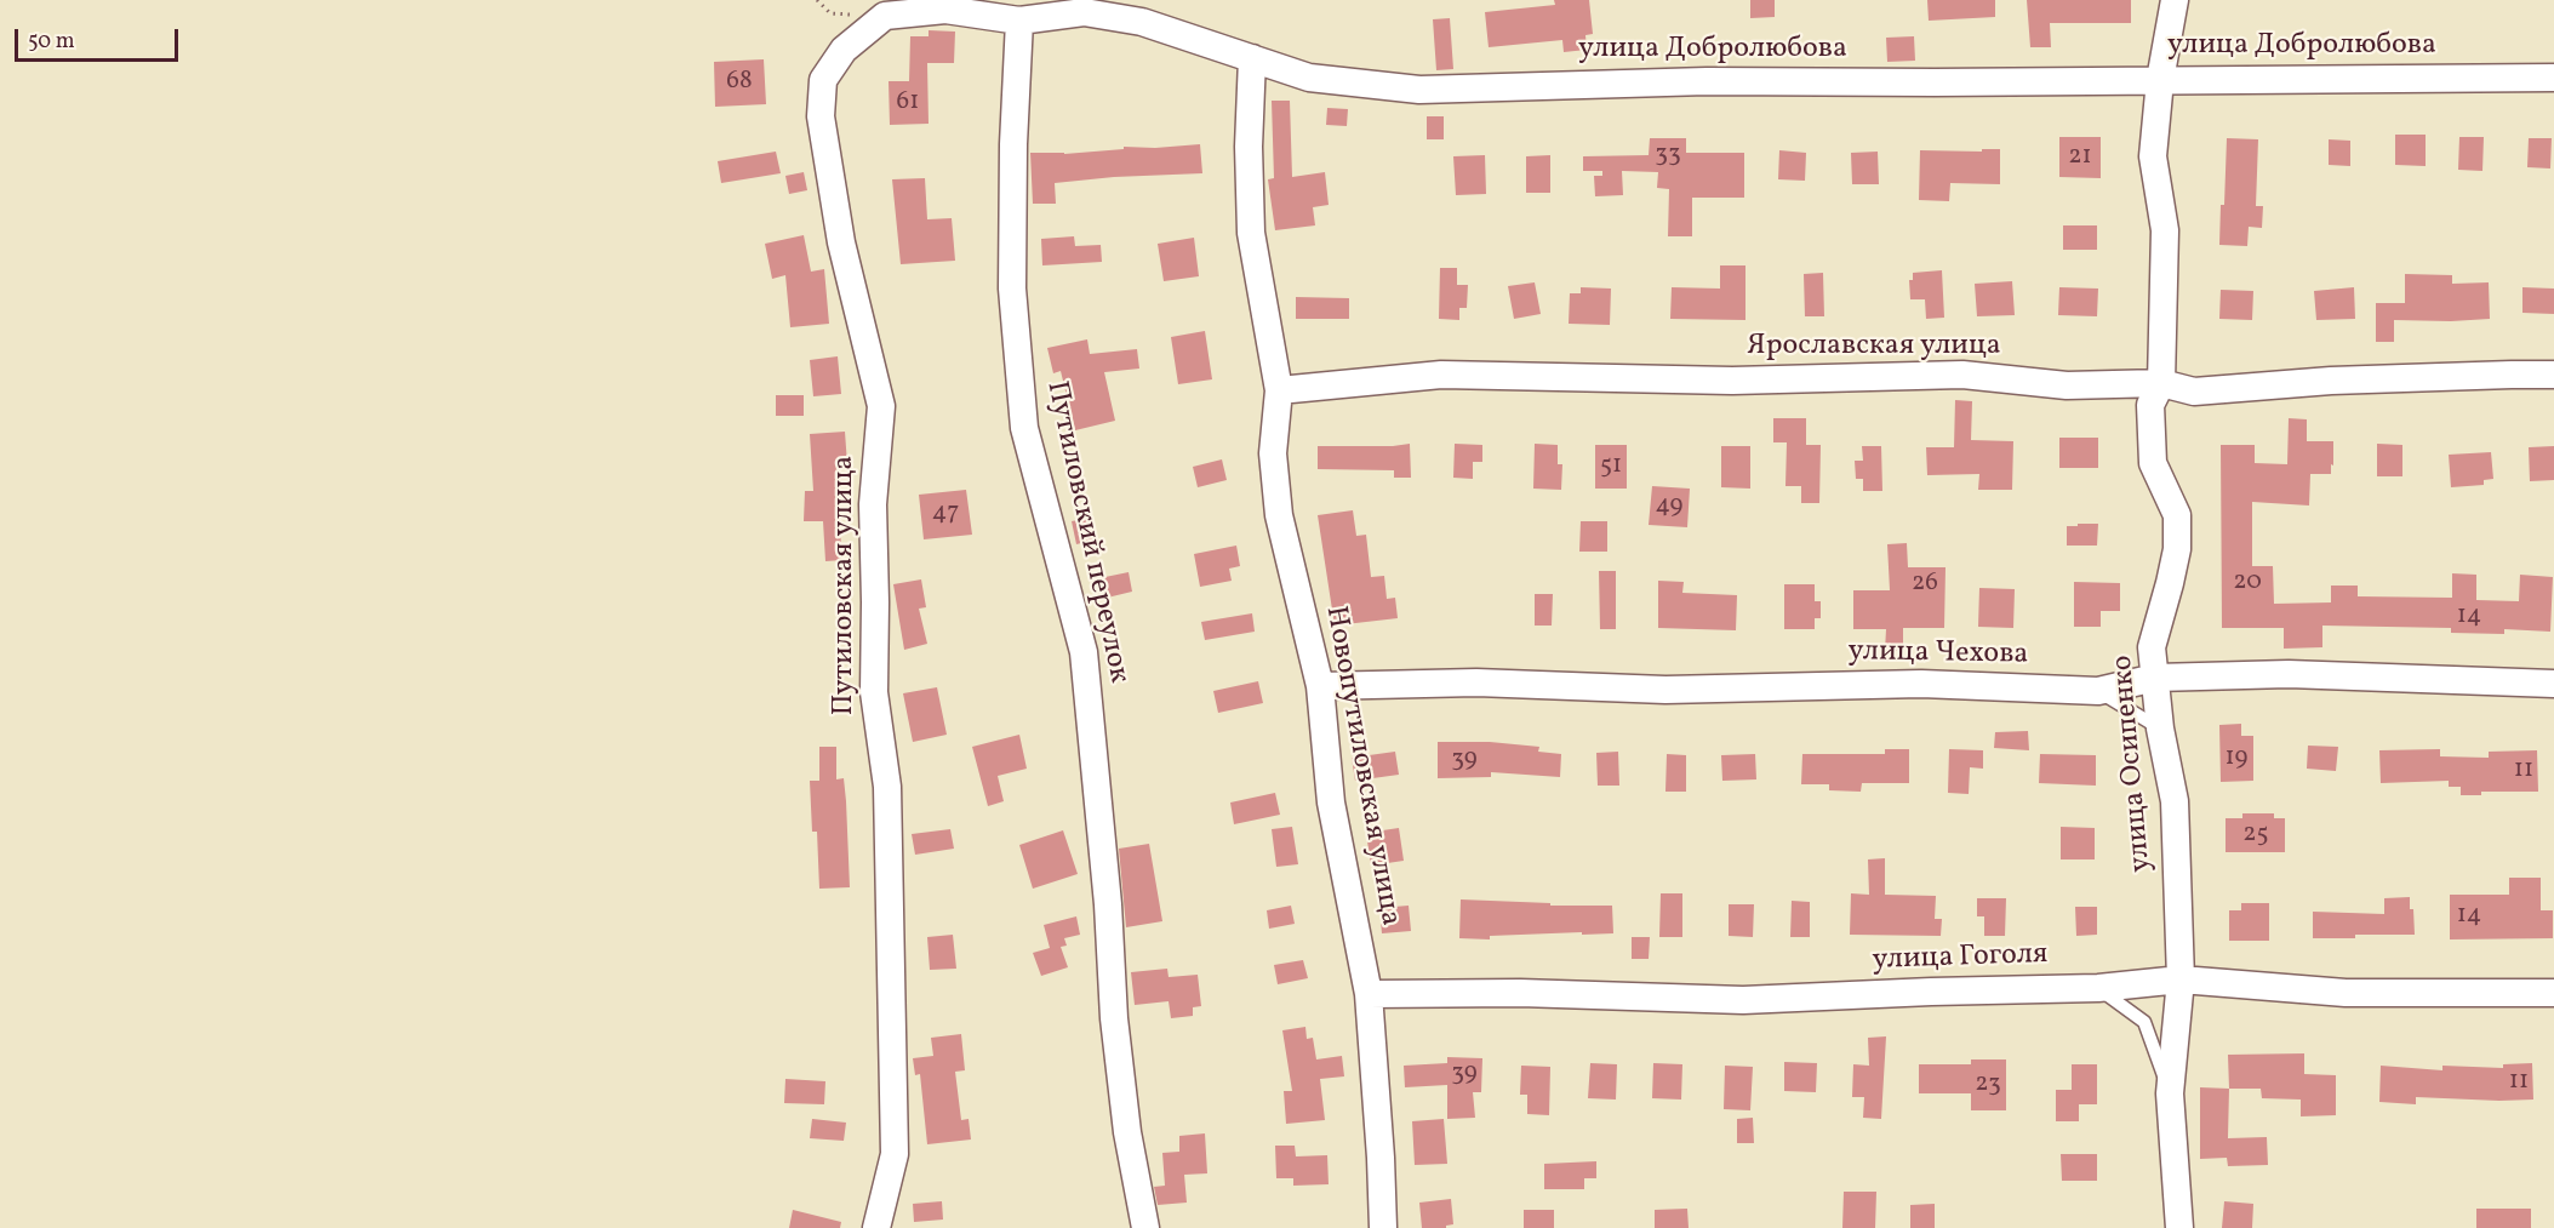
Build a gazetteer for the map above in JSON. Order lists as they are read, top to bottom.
{
  "streets": {
    "street": [
      "улица Добролюбова",
      "Ярославская улица",
      "Путиловский переулок",
      "Путиловская улица",
      "улица Чехова",
      "улица Осипенко",
      "Новопутиловская улица",
      "улица Гоголя"
    ]
  },
  "crossings": [
    ["улица Добролюбова", "Путиловский переулок"],
    ["улица Добролюбова", "Путиловская улица"],
    ["улица Добролюбова", "улица Осипенко"],
    ["улица Добролюбова", "Новопутиловская улица"],
    ["Ярославская улица", "улица Осипенко"],
    ["Ярославская улица", "Новопутиловская улица"],
    ["улица Чехова", "улица Осипенко"],
    ["улица Чехова", "Новопутиловская улица"],
    ["улица Осипенко", "улица Гоголя"],
    ["Новопутиловская улица", "улица Гоголя"]
  ],
  "house_numbers": [
    "68",
    "61",
    "33",
    "21",
    "51",
    "49",
    "47",
    "20",
    "26",
    "14",
    "19",
    "39",
    "11",
    "25",
    "14",
    "39",
    "11",
    "23"
  ],
  "scale_bar": "50 m"
}
